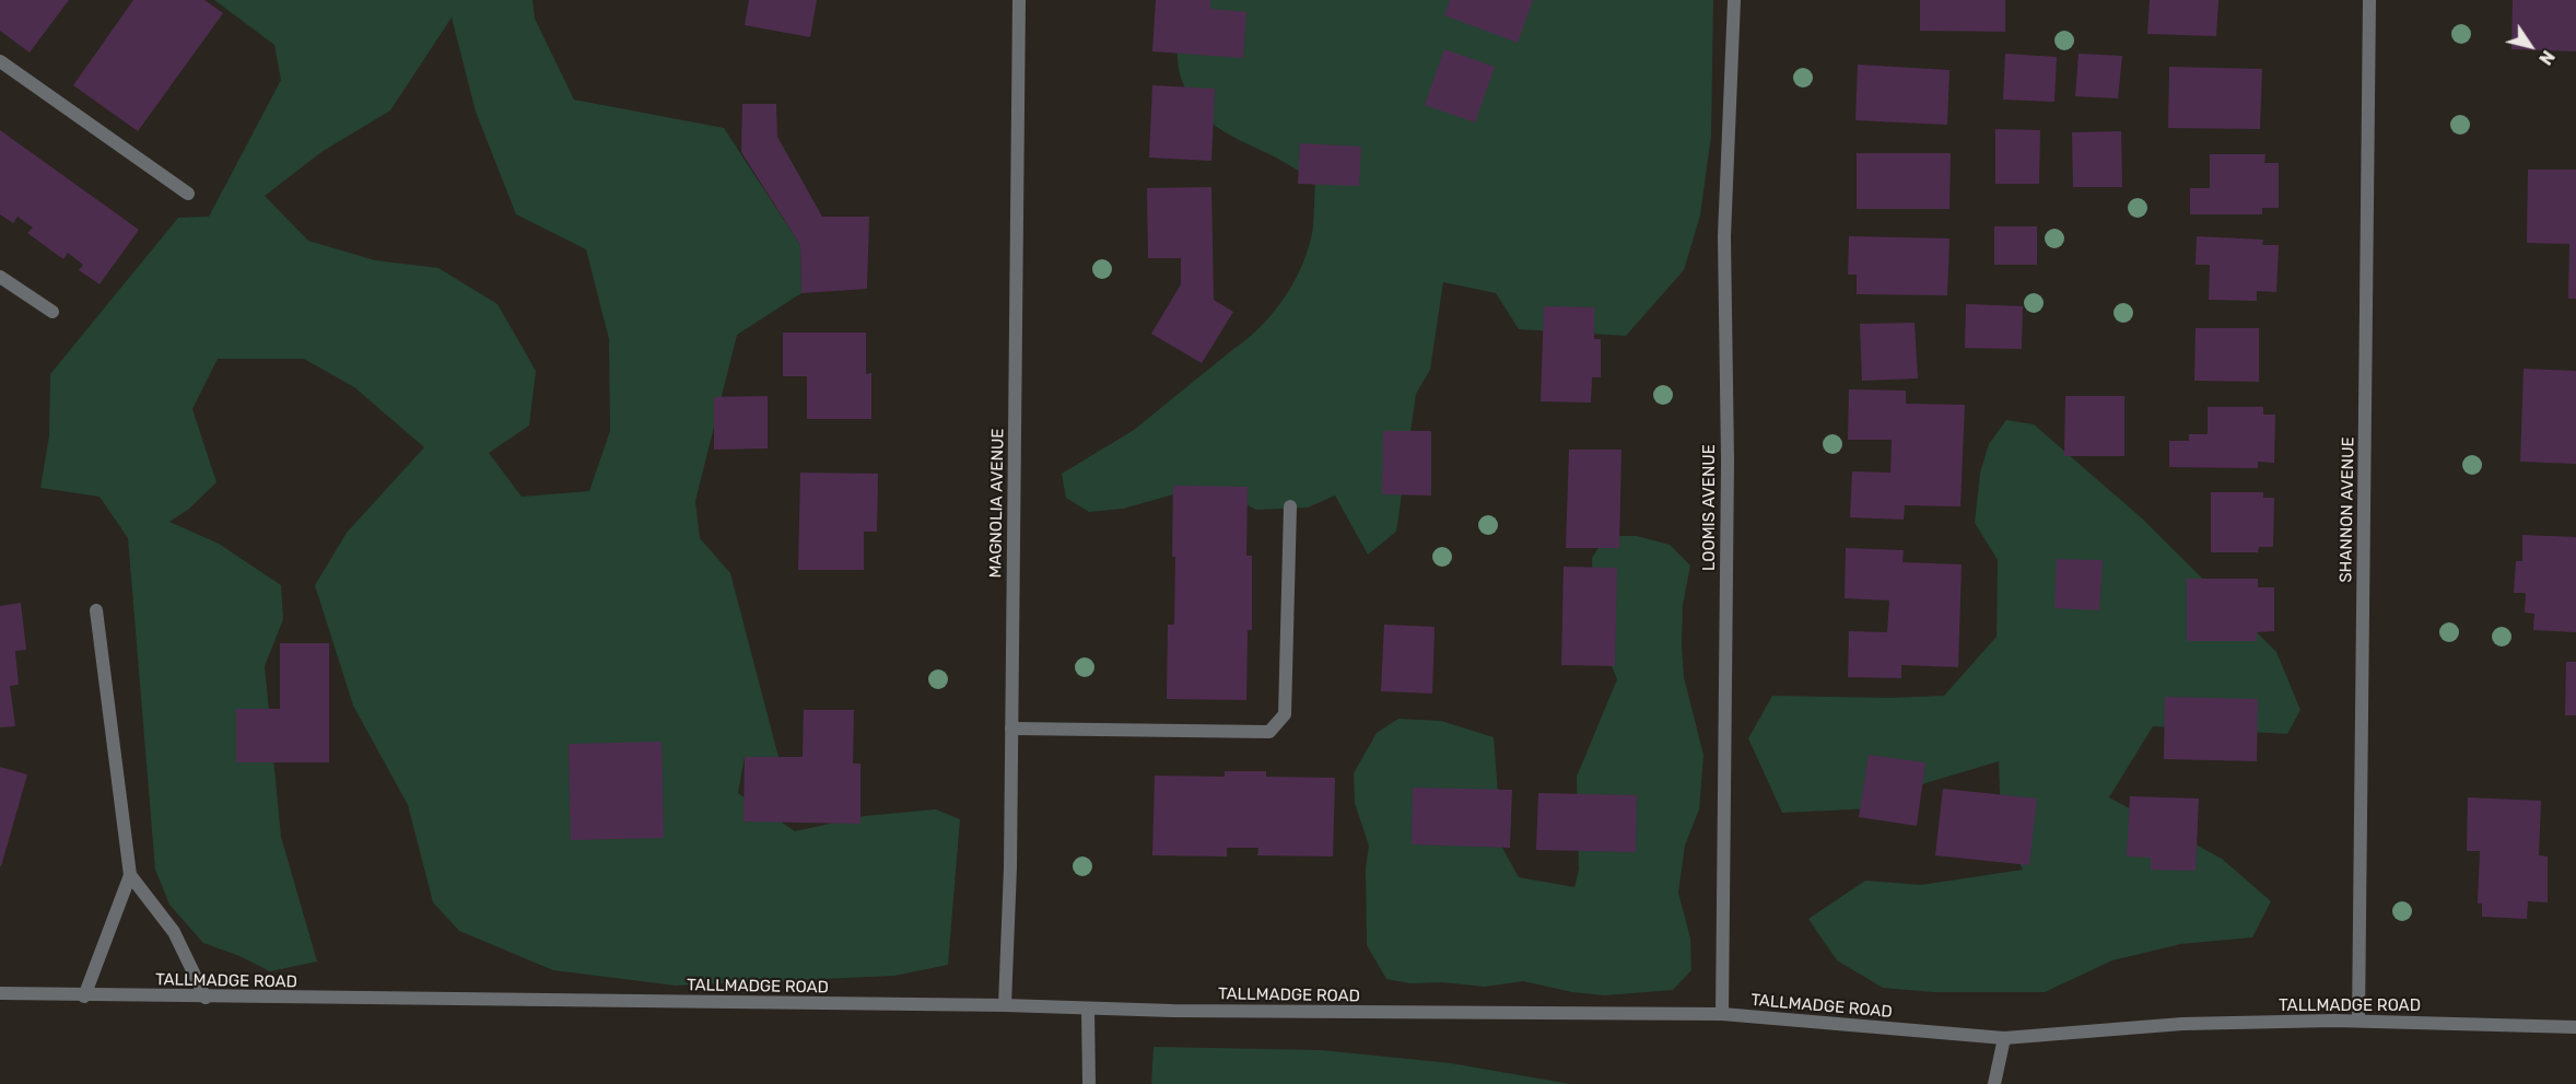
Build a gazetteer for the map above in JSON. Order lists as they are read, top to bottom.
{
  "streets": {
    "street": [
      "MAGNOLIA AVENUE",
      "LOOMIS AVENUE",
      "SHANNON AVENUE",
      "TALLMADGE ROAD"
    ]
  },
  "crossings": [
    ["MAGNOLIA AVENUE", "TALLMADGE ROAD"],
    ["LOOMIS AVENUE", "TALLMADGE ROAD"],
    ["SHANNON AVENUE", "TALLMADGE ROAD"]
  ],
  "north": "bottom right"
}
